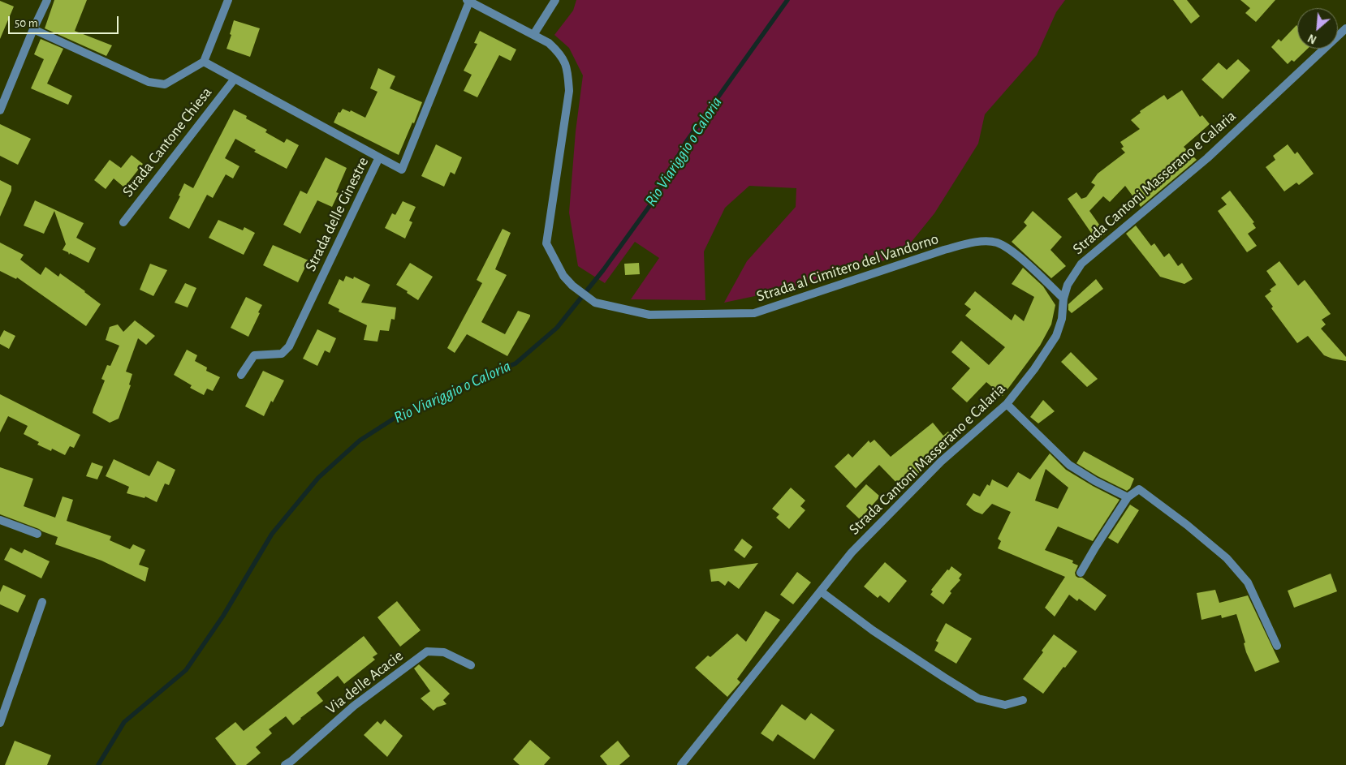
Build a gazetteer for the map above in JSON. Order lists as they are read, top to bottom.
{
  "streets": {
    "street": [
      "Strada Cantone Chiesa",
      "Strada Cantoni Masserano e Calaria",
      "Strada delle Ginestre",
      "Strada al Cimitero del Vandorno",
      "Via delle Acacie"
    ]
  },
  "crossings": [
    ["Strada Cantone Chiesa", "Strada delle Ginestre"],
    ["Strada Cantoni Masserano e Calaria", "Strada al Cimitero del Vandorno"]
  ],
  "water": ["Rio Viariggio o Caloria"],
  "scale_bar": "50 m",
  "north": "bottom left"
}
